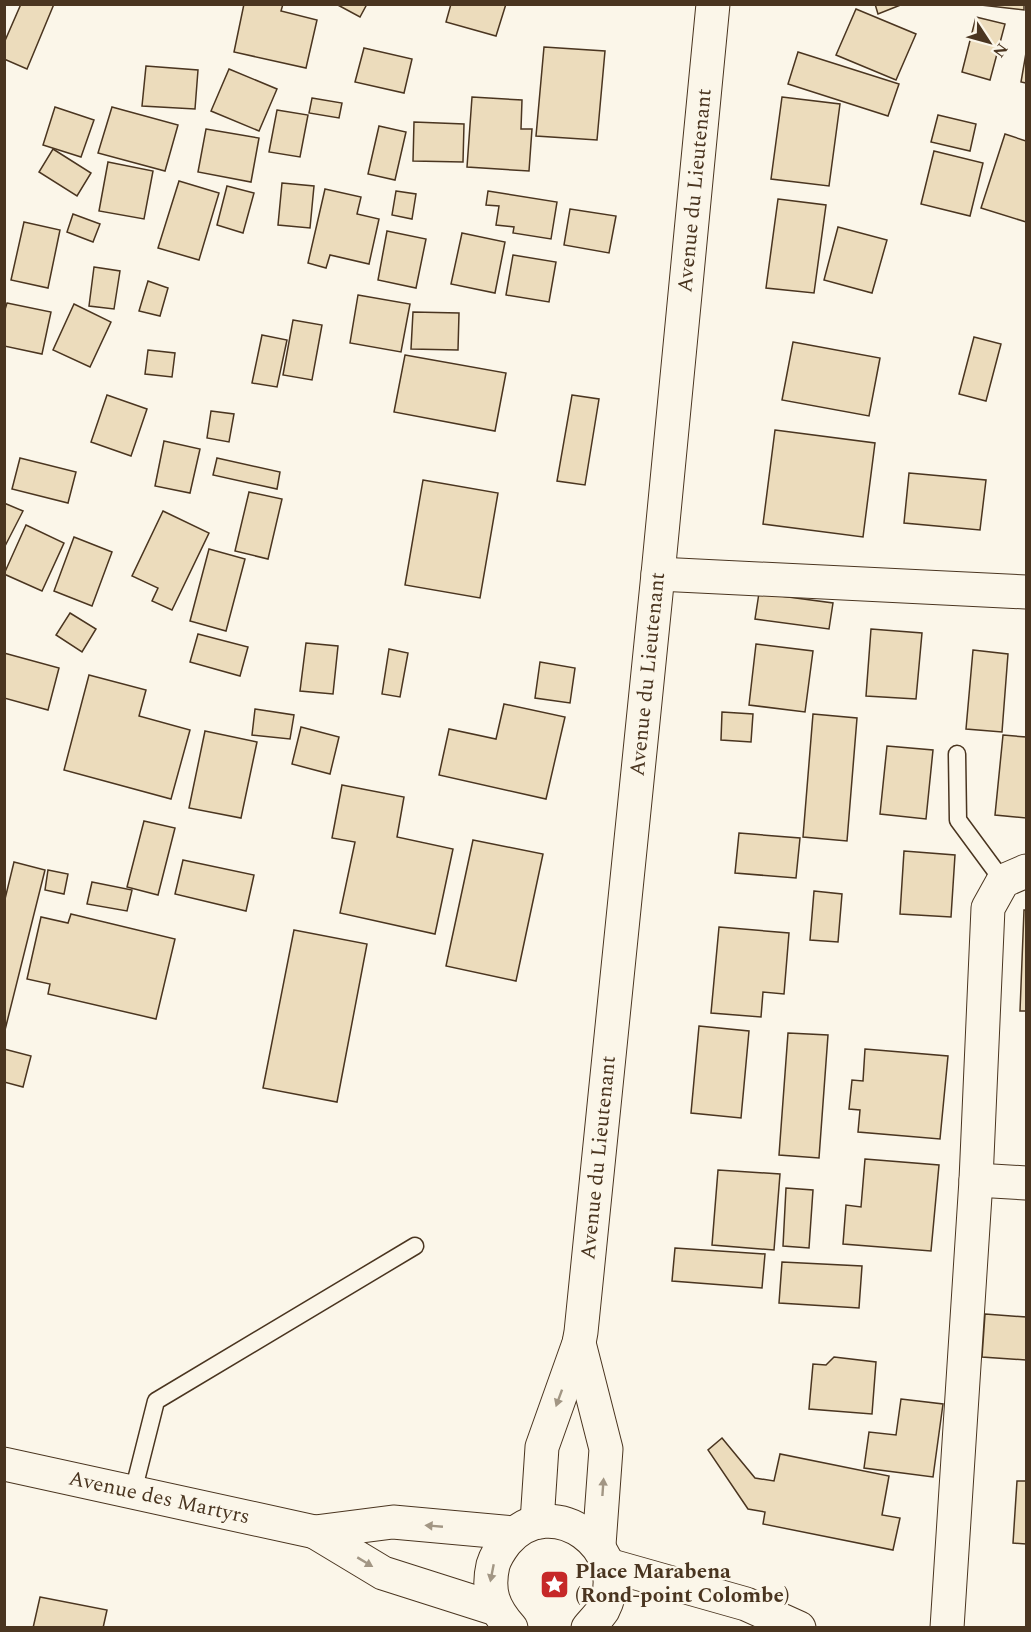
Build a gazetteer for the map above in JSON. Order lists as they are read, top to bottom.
{
  "streets": {
    "main road": ["Avenue du Lieutenant", "Avenue des Martyrs"]
  },
  "crossings": [
    ["Avenue du Lieutenant", "Avenue des Martyrs"]
  ],
  "places": {
    "place": ["Place Marabena (Rond-point Colombe)"]
  },
  "north": "bottom right"
}
